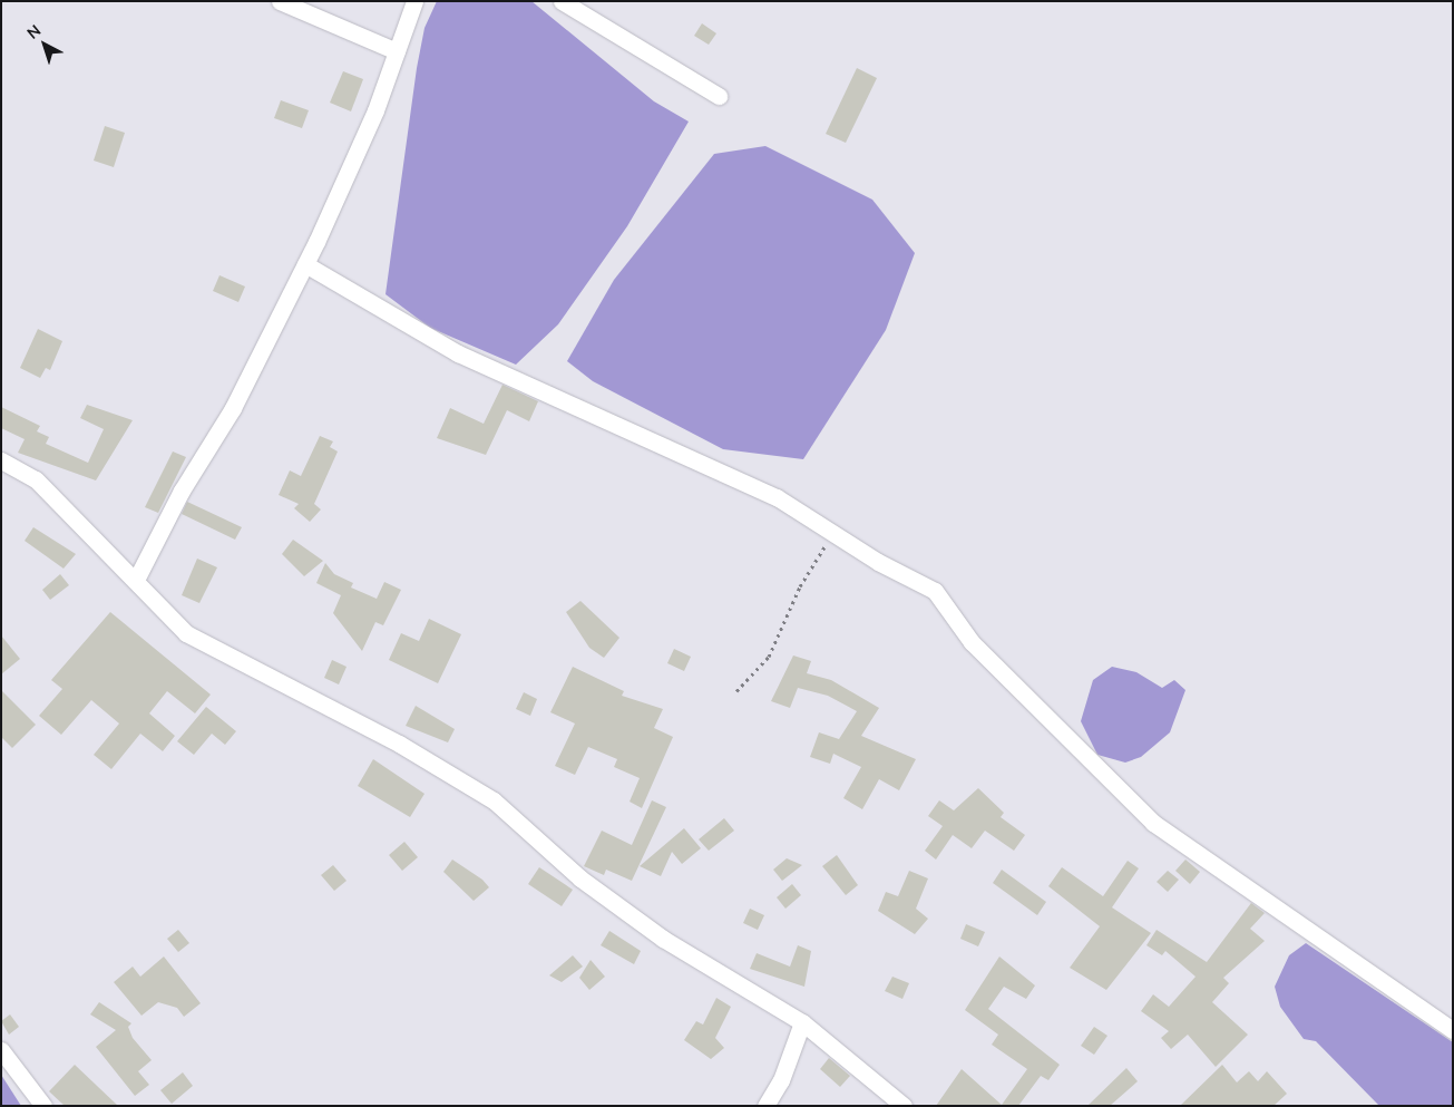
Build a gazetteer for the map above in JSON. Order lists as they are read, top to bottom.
{
  "north": "top left"
}
